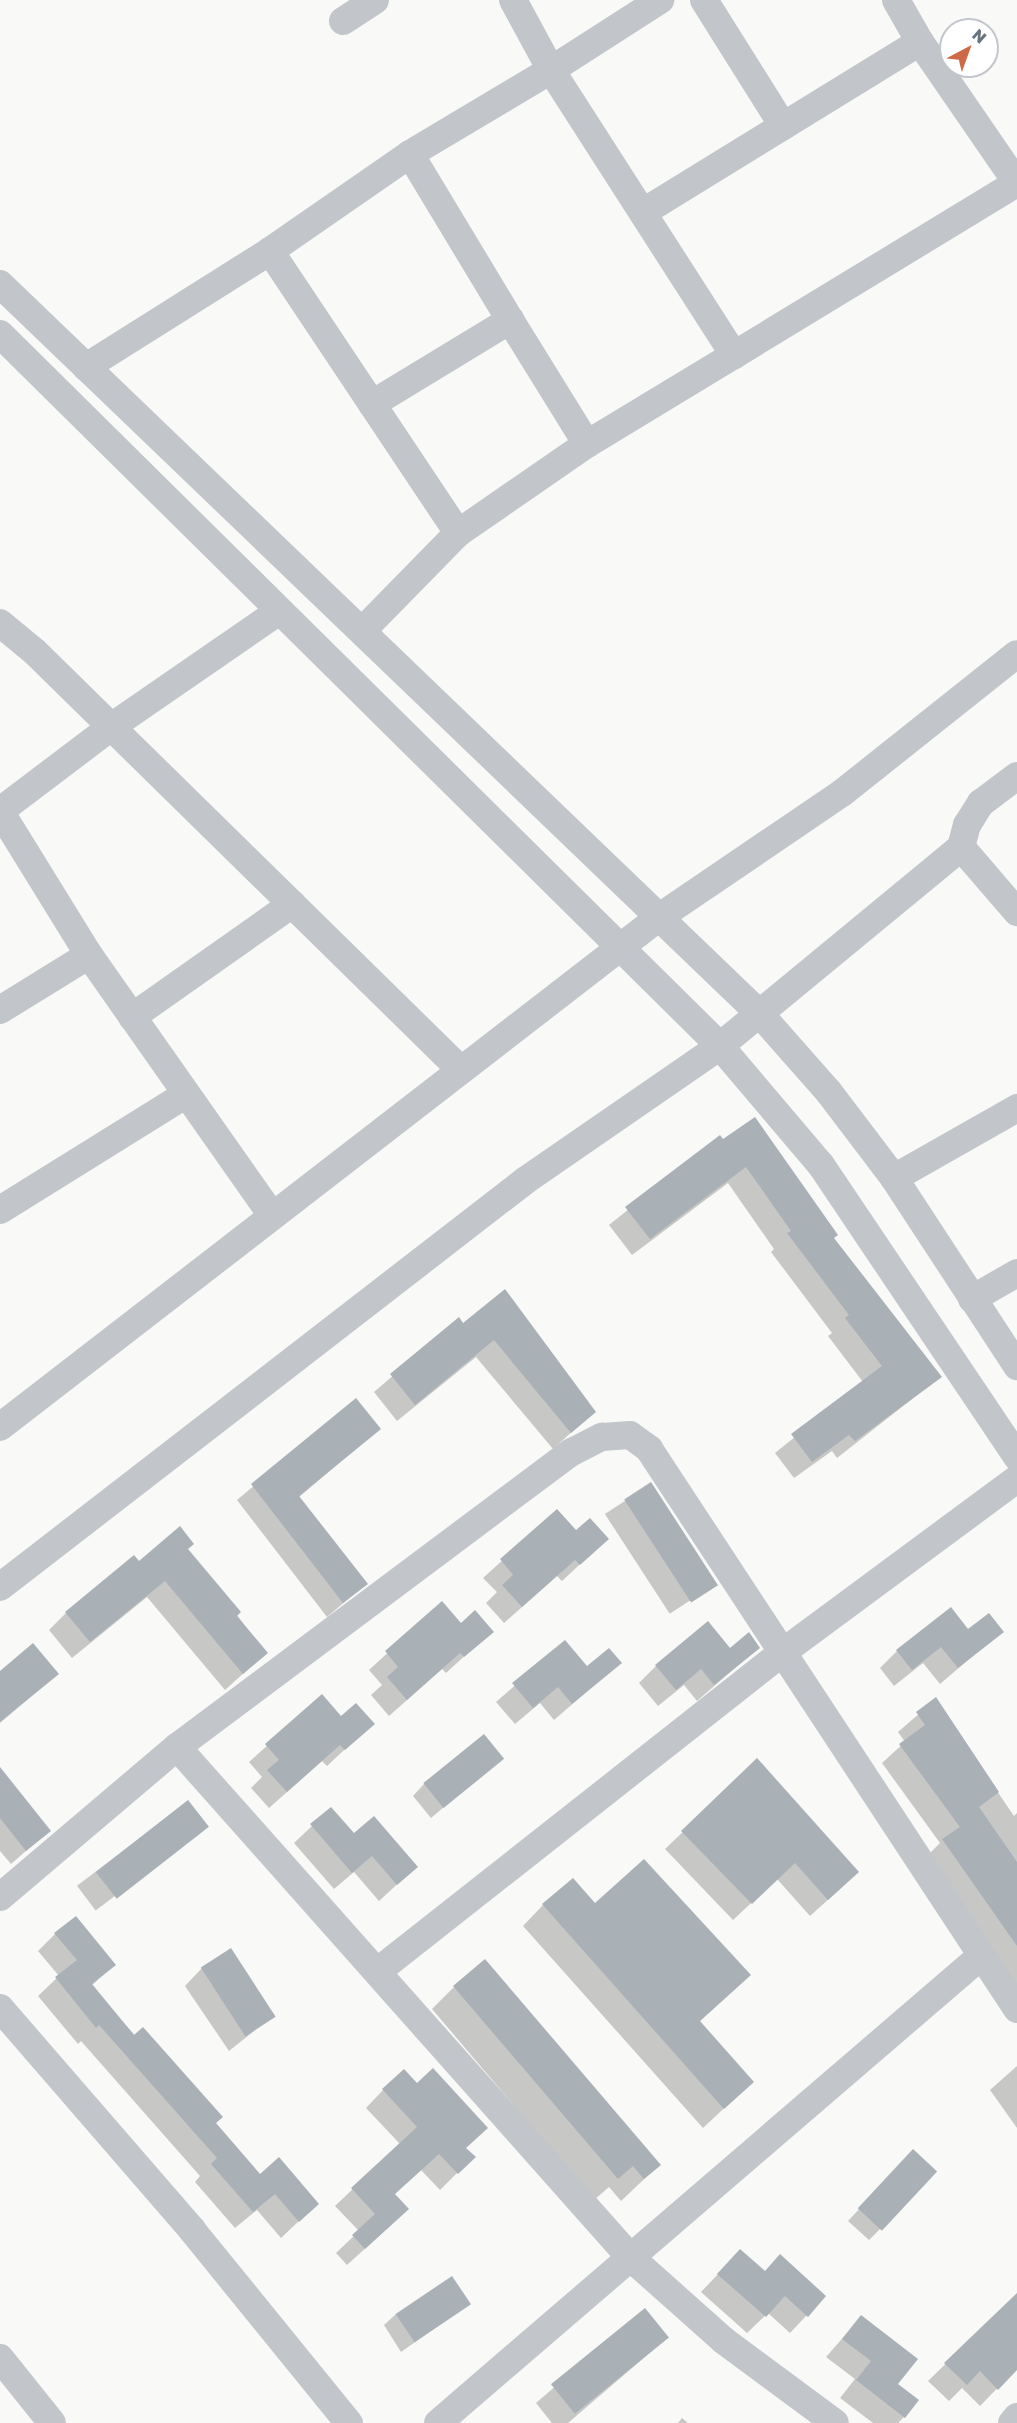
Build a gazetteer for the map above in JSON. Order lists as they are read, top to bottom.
{
  "north": "top right"
}
